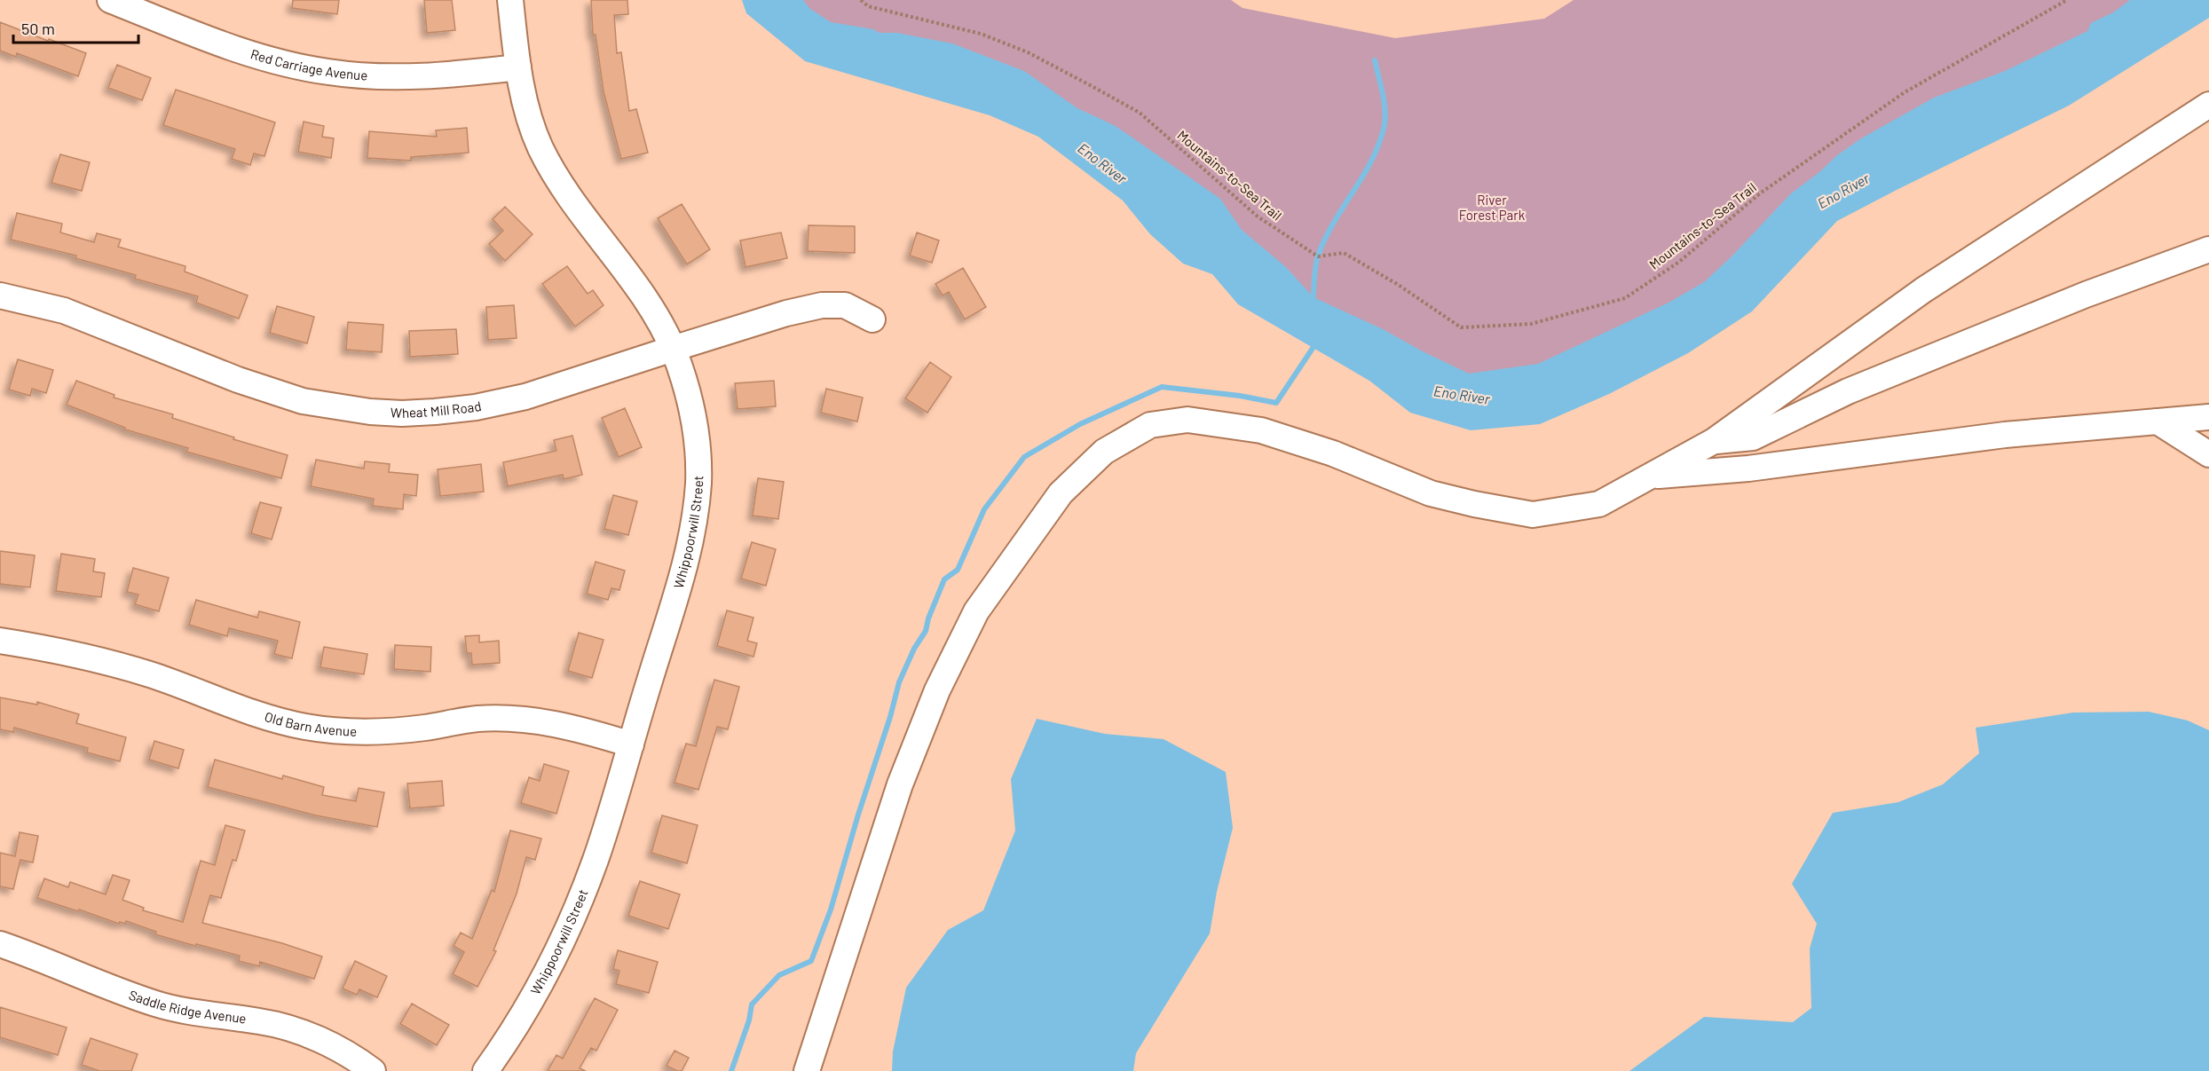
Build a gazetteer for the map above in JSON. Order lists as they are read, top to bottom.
{
  "streets": {
    "street": [
      "Red Carriage Avenue",
      "Wheat Mill Road",
      "Whippoorwill Street",
      "Old Barn Avenue",
      "Saddle Ridge Avenue"
    ],
    "path": ["Mountains-to-Sea Trail"]
  },
  "crossings": [
    ["Red Carriage Avenue", "Whippoorwill Street"],
    ["Wheat Mill Road", "Whippoorwill Street"],
    ["Whippoorwill Street", "Old Barn Avenue"]
  ],
  "water": ["Eno River"],
  "parks": ["River Forest Park"],
  "scale_bar": "50 m"
}
